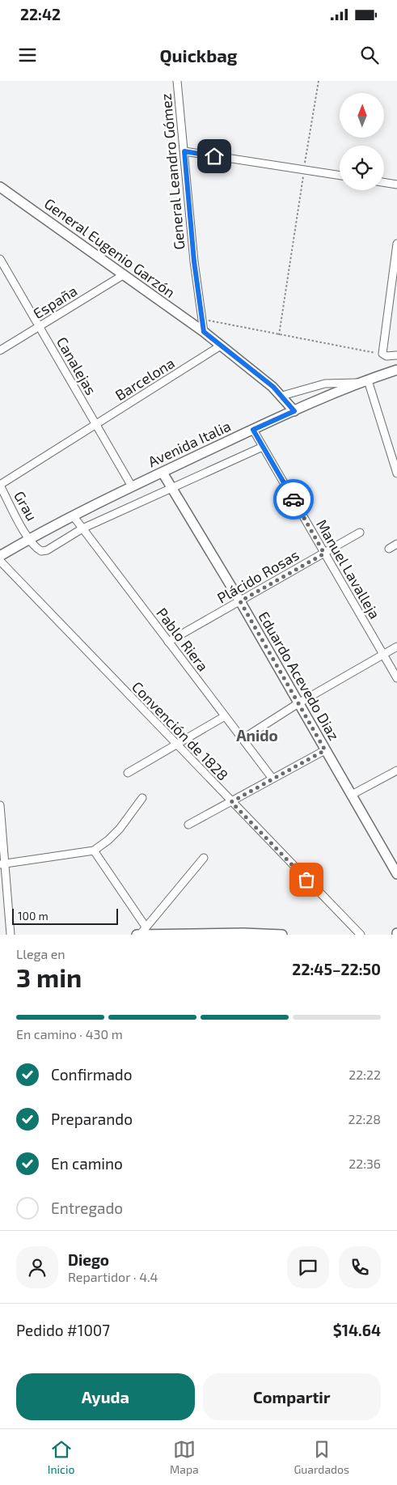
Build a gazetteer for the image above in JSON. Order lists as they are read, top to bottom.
{
  "streets": {
    "street": [
      "General Leandro Gómez",
      "General Eugenio Garzón",
      "España",
      "Canalejas",
      "Barcelona",
      "Avenida Italia",
      "Grau",
      "Manuel Lavalleja",
      "Plácido Rosas",
      "Pablo Riera",
      "Eduardo Acevedo Diaz",
      "Convención de 1828"
    ]
  },
  "crossings": [
    ["General Leandro Gómez", "General Eugenio Garzón"],
    ["General Eugenio Garzón", "España"],
    ["General Eugenio Garzón", "Barcelona"],
    ["General Eugenio Garzón", "Avenida Italia"],
    ["España", "Canalejas"],
    ["Canalejas", "Barcelona"],
    ["Canalejas", "Avenida Italia"],
    ["Barcelona", "Grau"],
    ["Avenida Italia", "Grau"],
    ["Avenida Italia", "Manuel Lavalleja"],
    ["Avenida Italia", "Pablo Riera"],
    ["Avenida Italia", "Eduardo Acevedo Diaz"],
    ["Manuel Lavalleja", "Plácido Rosas"],
    ["Plácido Rosas", "Pablo Riera"],
    ["Plácido Rosas", "Eduardo Acevedo Diaz"]
  ],
  "districts": ["Anido"],
  "scale_bar": "100 m",
  "north": "top",
  "page": {
    "status": "22:42",
    "header": "Quickbag",
    "scale": "100 m",
    "heading": ["3 min", "Llega en", "22:45–22:50"],
    "panel": [
      "Diego",
      "Repartidor · 4.4",
      "Pedido #1007",
      "$14.64"
    ],
    "bar": "En camino · 430 m",
    "list": [
      ["Confirmado", "22:22"],
      ["Preparando", "22:28"],
      ["En camino", "22:36"],
      "Entregado"
    ],
    "buttons": ["Ayuda", "Compartir"],
    "tabs": ["Inicio", "Mapa", "Guardados"]
  }
}
